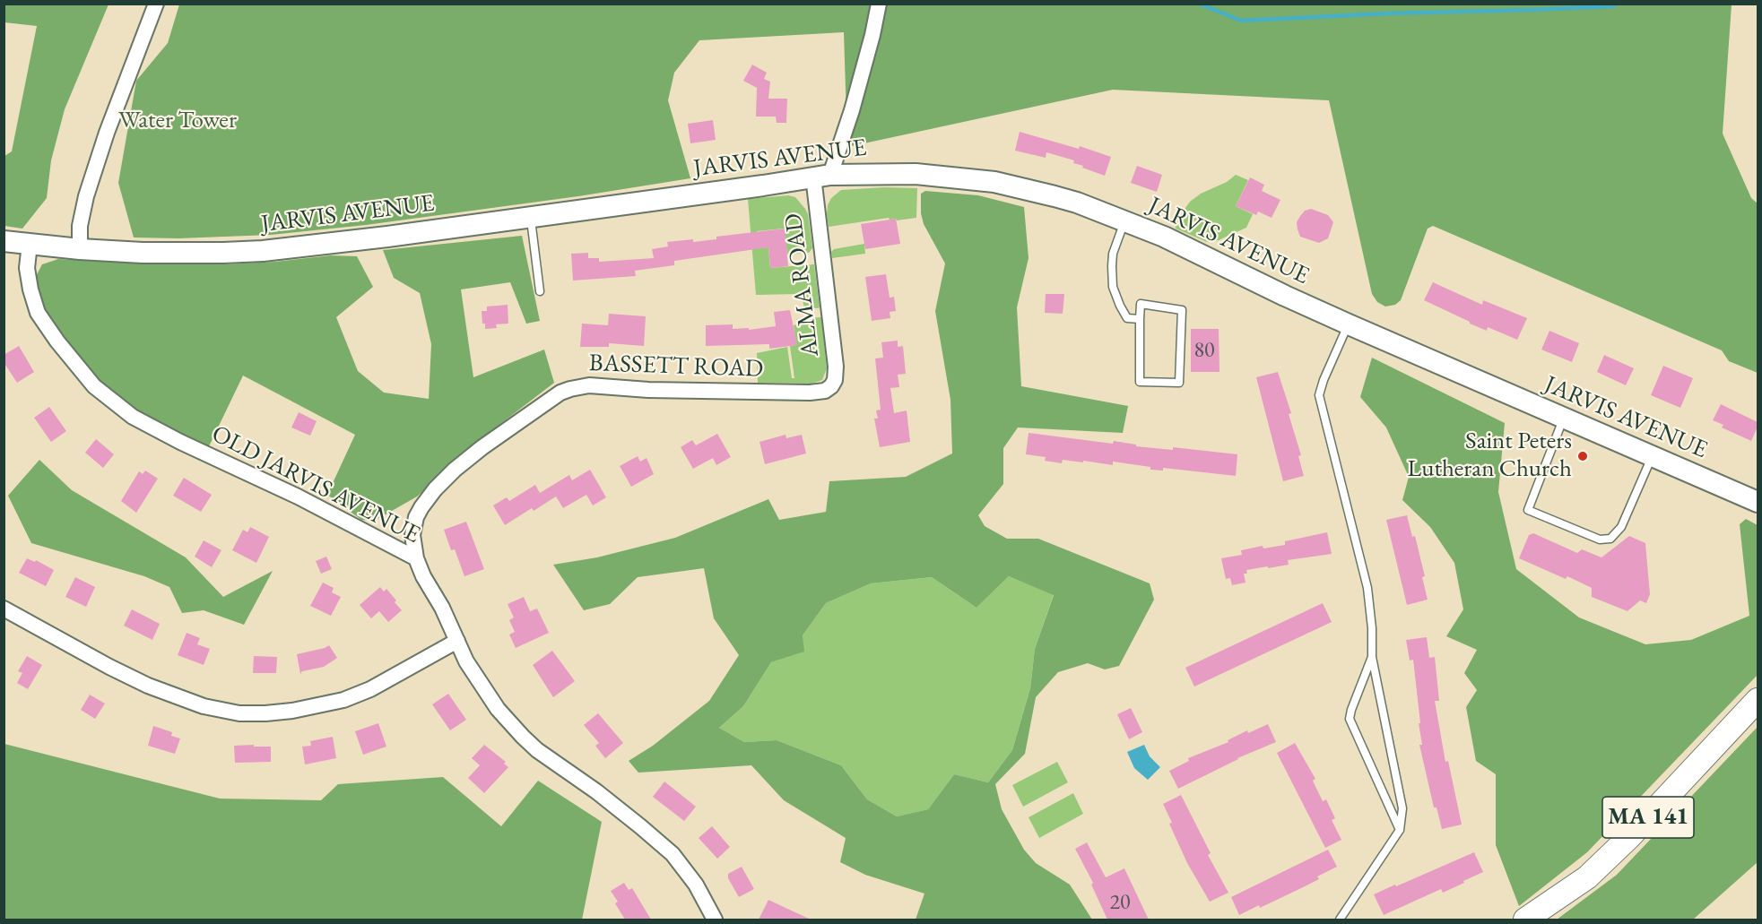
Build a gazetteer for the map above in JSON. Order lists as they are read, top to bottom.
{
  "streets": {
    "main road": ["MA 141"],
    "street": [
      "JARVIS AVENUE",
      "ALMA ROAD",
      "BASSETT ROAD",
      "OLD JARVIS AVENUE"
    ]
  },
  "crossings": [
    ["JARVIS AVENUE", "ALMA ROAD"],
    ["JARVIS AVENUE", "OLD JARVIS AVENUE"],
    ["ALMA ROAD", "BASSETT ROAD"],
    ["BASSETT ROAD", "OLD JARVIS AVENUE"]
  ],
  "parks": ["Water Tower"],
  "places": ["Saint Peters Lutheran Church"],
  "house_numbers": ["80", "20"]
}
